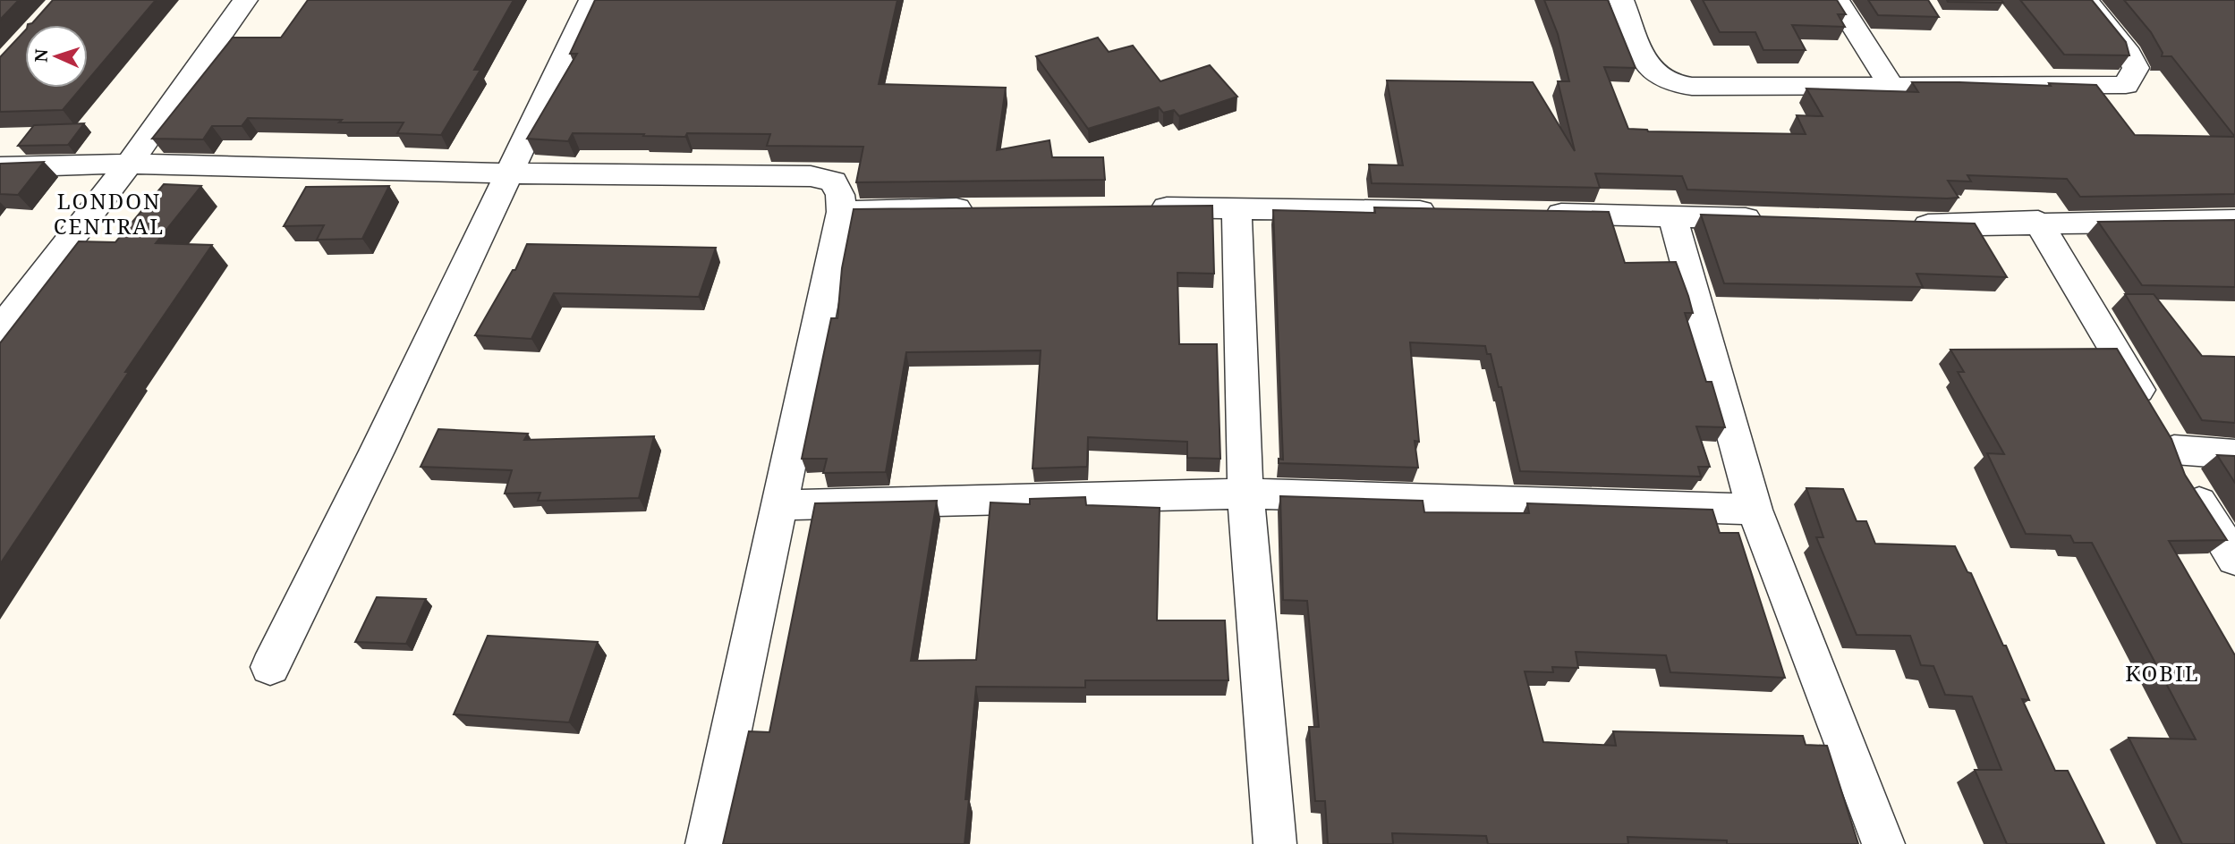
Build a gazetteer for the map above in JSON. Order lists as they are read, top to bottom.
{
  "districts": ["LONDON CENTRAL", "KOBIL"],
  "north": "left"
}
